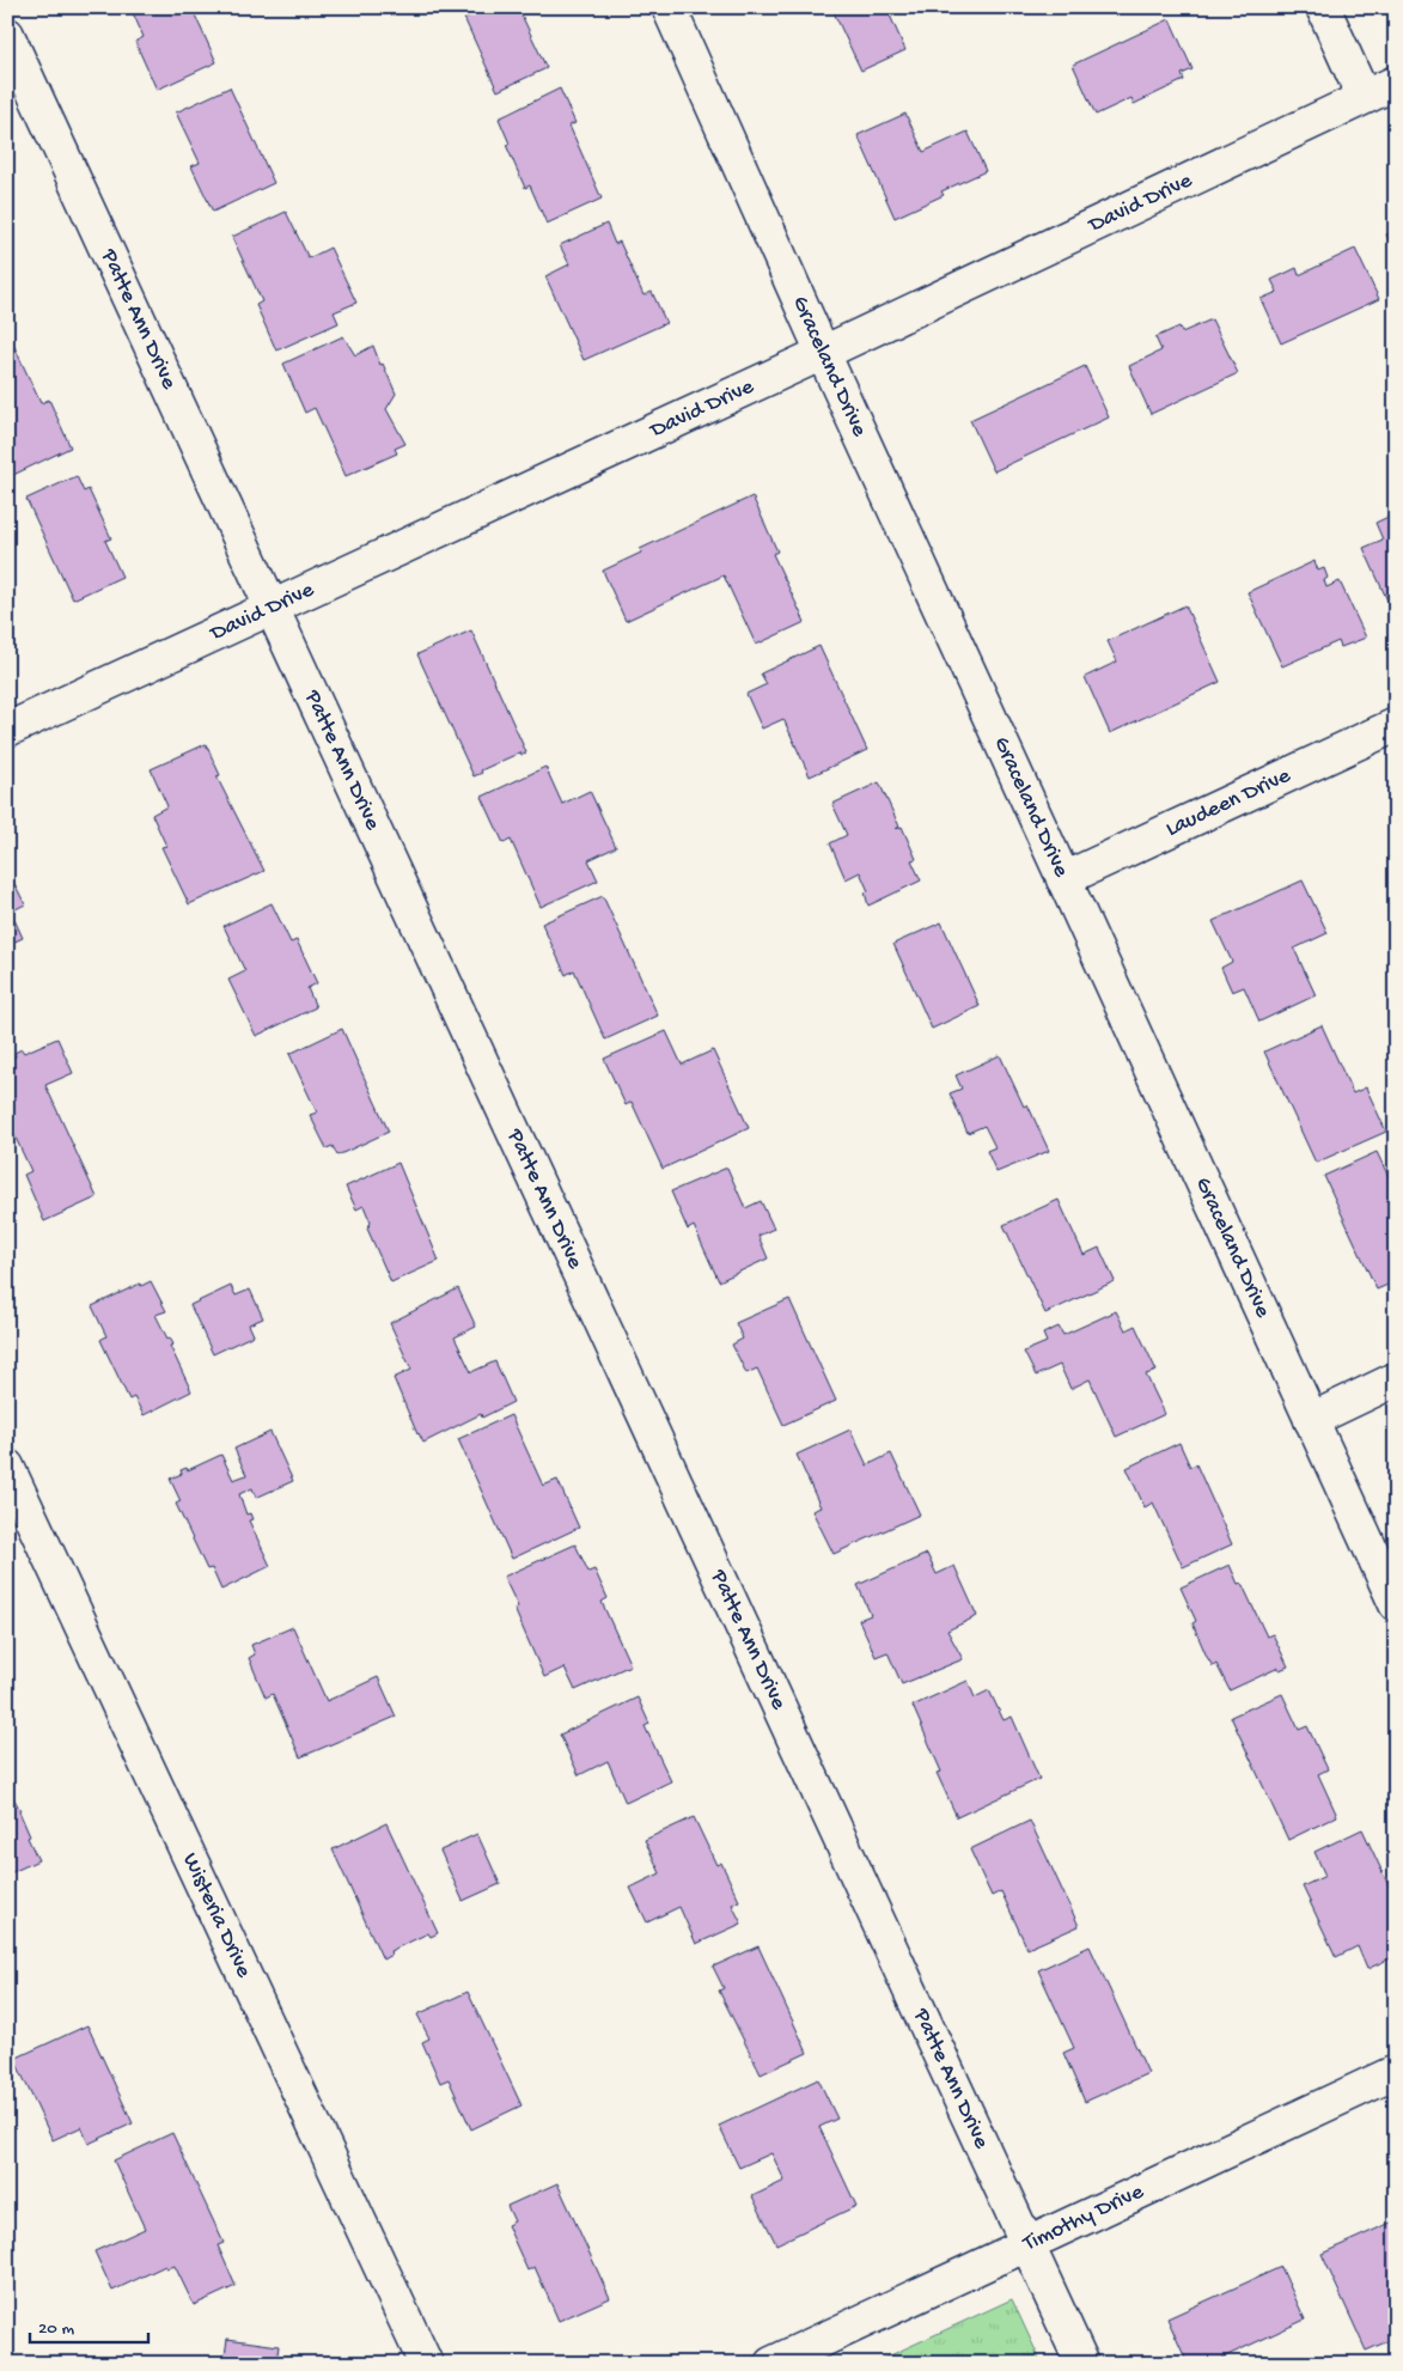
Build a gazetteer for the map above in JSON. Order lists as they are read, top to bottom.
{
  "streets": {
    "street": [
      "David Drive",
      "Patte Ann Drive",
      "Graceland Drive",
      "Laudeen Drive",
      "Wisteria Drive",
      "Timothy Drive"
    ]
  },
  "crossings": [
    ["David Drive", "Patte Ann Drive"],
    ["David Drive", "Graceland Drive"],
    ["Patte Ann Drive", "Timothy Drive"],
    ["Graceland Drive", "Laudeen Drive"]
  ],
  "scale_bar": "20 m"
}
